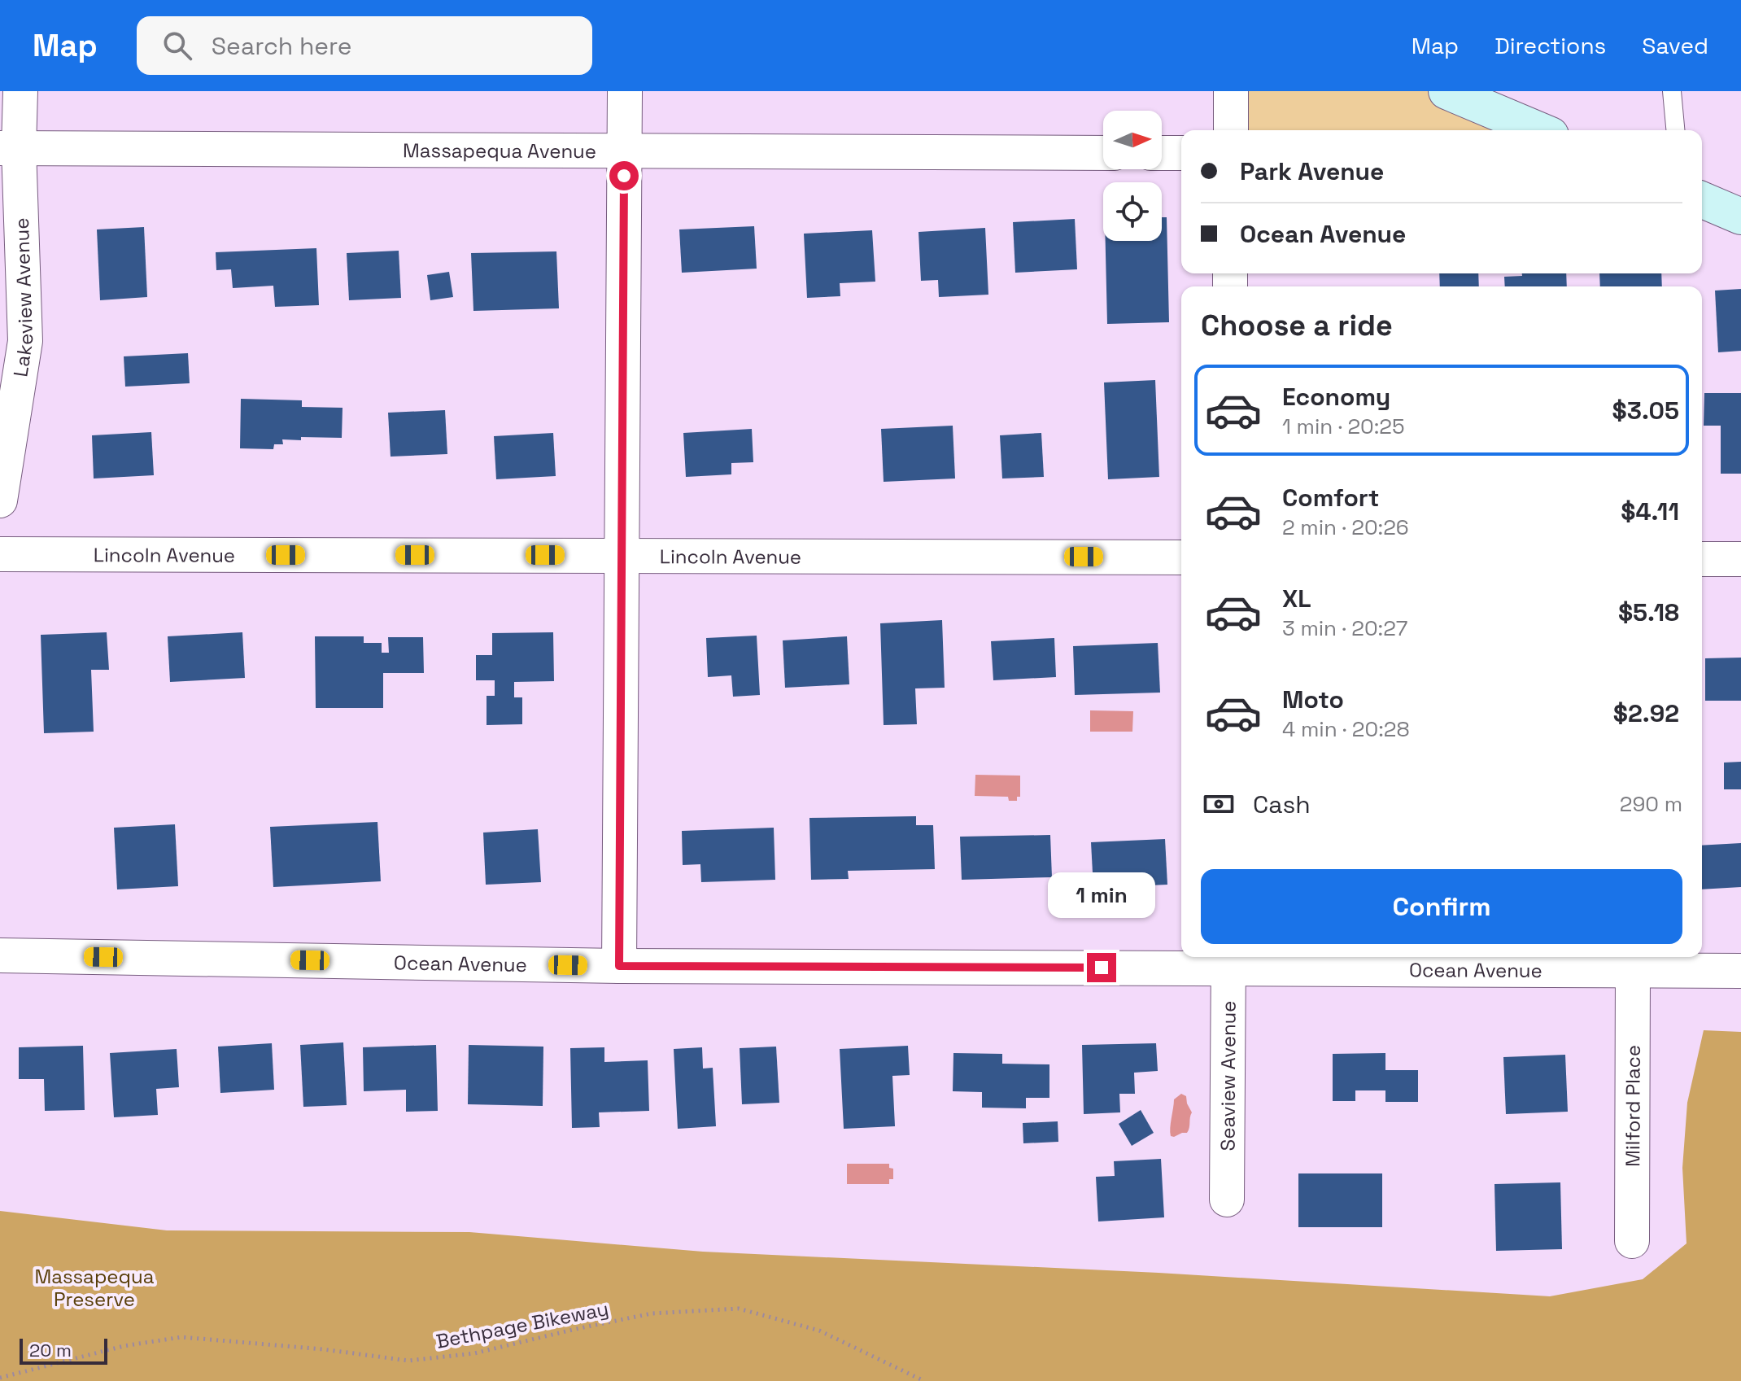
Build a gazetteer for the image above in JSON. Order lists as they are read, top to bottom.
{
  "streets": {
    "street": [
      "Massapequa Avenue",
      "Lakeview Avenue",
      "Lincoln Avenue",
      "Ocean Avenue",
      "Seaview Avenue",
      "Milford Place"
    ],
    "path": ["Bethpage Bikeway"]
  },
  "crossings": [
    ["Massapequa Avenue", "Lakeview Avenue"],
    ["Ocean Avenue", "Seaview Avenue"],
    ["Ocean Avenue", "Milford Place"]
  ],
  "parks": ["Massapequa Preserve"],
  "scale_bar": "20 m",
  "north": "right",
  "page": {
    "header": "Map",
    "search": "Search here",
    "nav": ["Map", "Directions", "Saved"],
    "banner": ["Park Avenue", "Ocean Avenue"],
    "heading": "Choose a ride",
    "list": [
      {
        "name": "Economy",
        "note": "1 min · 20:25",
        "value": "$3.05"
      },
      {
        "name": "Comfort",
        "note": "2 min · 20:26",
        "value": "$4.11"
      },
      {
        "name": "XL",
        "note": "3 min · 20:27",
        "value": "$5.18"
      },
      {
        "name": "Moto",
        "note": "4 min · 20:28",
        "value": "$2.92"
      }
    ],
    "pay": ["Cash", "290 m"],
    "buttons": "Confirm",
    "bubble": "1 min",
    "scale": "20 m"
  }
}
